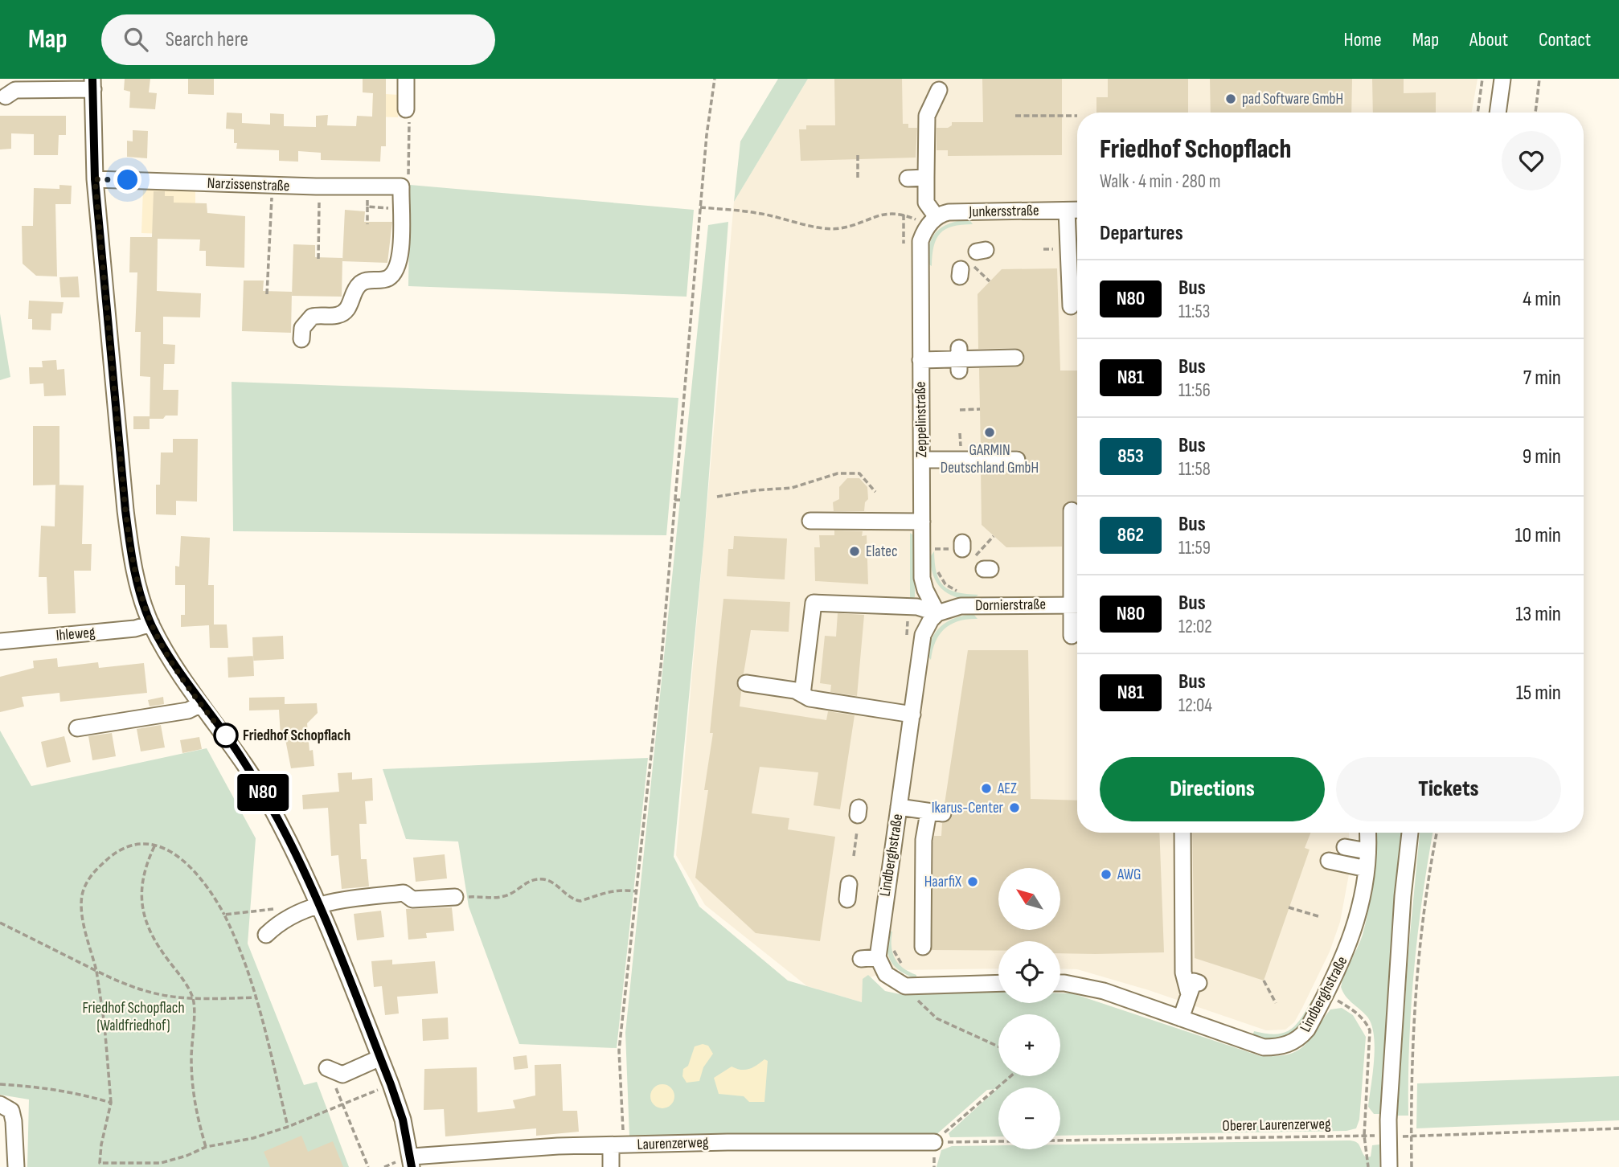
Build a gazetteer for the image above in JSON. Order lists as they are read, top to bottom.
{
  "streets": {
    "street": [
      "Narzissenstraße",
      "Junkersstraße",
      "Zeppelinstraße",
      "Dornierstraße",
      "Ihleweg",
      "Lindberghstraße",
      "Laurenzerweg"
    ],
    "path": ["Oberer Laurenzerweg"]
  },
  "crossings": [
    ["Junkersstraße", "Zeppelinstraße"],
    ["Zeppelinstraße", "Dornierstraße"],
    ["Zeppelinstraße", "Lindberghstraße"],
    ["Dornierstraße", "Lindberghstraße"],
    ["Oberer Laurenzerweg", "Laurenzerweg"]
  ],
  "parks": ["Friedhof Schopflach (Waldfriedhof)"],
  "places": [
    "pad Software GmbH",
    "GARMIN Deutschland GmbH",
    "Elatec",
    "Friedhof Schopflach",
    "AEZ",
    "Ikarus-Center",
    "AWG",
    "HaarfiX"
  ],
  "lines": ["bus line N80"],
  "north": "top left",
  "page": {
    "header": "Map",
    "search": "Search here",
    "nav": [
      "Home",
      "Map",
      "About",
      "Contact"
    ],
    "on_map": "N80",
    "heading": [
      ["Friedhof Schopflach", "Walk · 4 min · 280 m"],
      "Departures"
    ],
    "list": [
      {
        "mark": "N80",
        "name": "Bus",
        "note": "11:53",
        "value": "4 min"
      },
      {
        "mark": "N81",
        "name": "Bus",
        "note": "11:56",
        "value": "7 min"
      },
      {
        "mark": "853",
        "name": "Bus",
        "note": "11:58",
        "value": "9 min"
      },
      {
        "mark": "862",
        "name": "Bus",
        "note": "11:59",
        "value": "10 min"
      },
      {
        "mark": "N80",
        "name": "Bus",
        "note": "12:02",
        "value": "13 min"
      },
      {
        "mark": "N81",
        "name": "Bus",
        "note": "12:04",
        "value": "15 min"
      }
    ],
    "buttons": ["Directions", "Tickets"],
    "map_buttons": ["+", "−"]
  }
}
